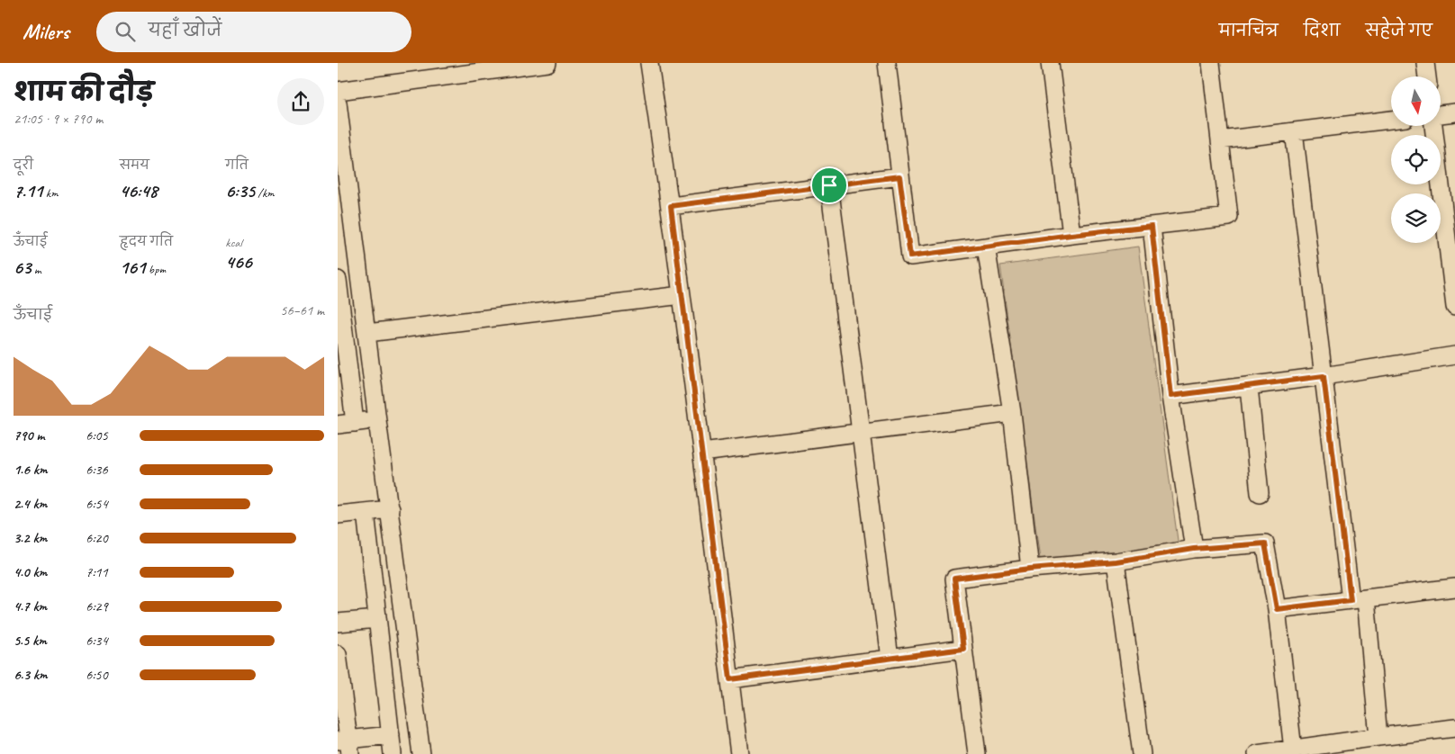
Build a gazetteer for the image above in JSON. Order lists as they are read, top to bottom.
{
  "north": "bottom",
  "page": {
    "header": "Milers",
    "search": "यहाँ खोजें",
    "nav": ["मानचित्र", "दिशा", "सहेजे गए"],
    "heading": ["शाम की दौड़", "21:05 · 9 × 790 m"],
    "stats": [
      ["दूरी", "7.11 km"],
      ["समय", "46:48"],
      ["गति", "6:35 /km"],
      ["ऊँचाई", "63 m"],
      ["हृदय गति", "161 bpm"],
      ["kcal", "466"]
    ],
    "chart": ["ऊँचाई", "56–61 m"],
    "list": [
      {
        "name": "790 m",
        "note": "6:05"
      },
      {
        "name": "1.6 km",
        "note": "6:36"
      },
      {
        "name": "2.4 km",
        "note": "6:54"
      },
      {
        "name": "3.2 km",
        "note": "6:20"
      },
      {
        "name": "4.0 km",
        "note": "7:11"
      },
      {
        "name": "4.7 km",
        "note": "6:29"
      },
      {
        "name": "5.5 km",
        "note": "6:34"
      },
      {
        "name": "6.3 km",
        "note": "6:50"
      }
    ]
  }
}
